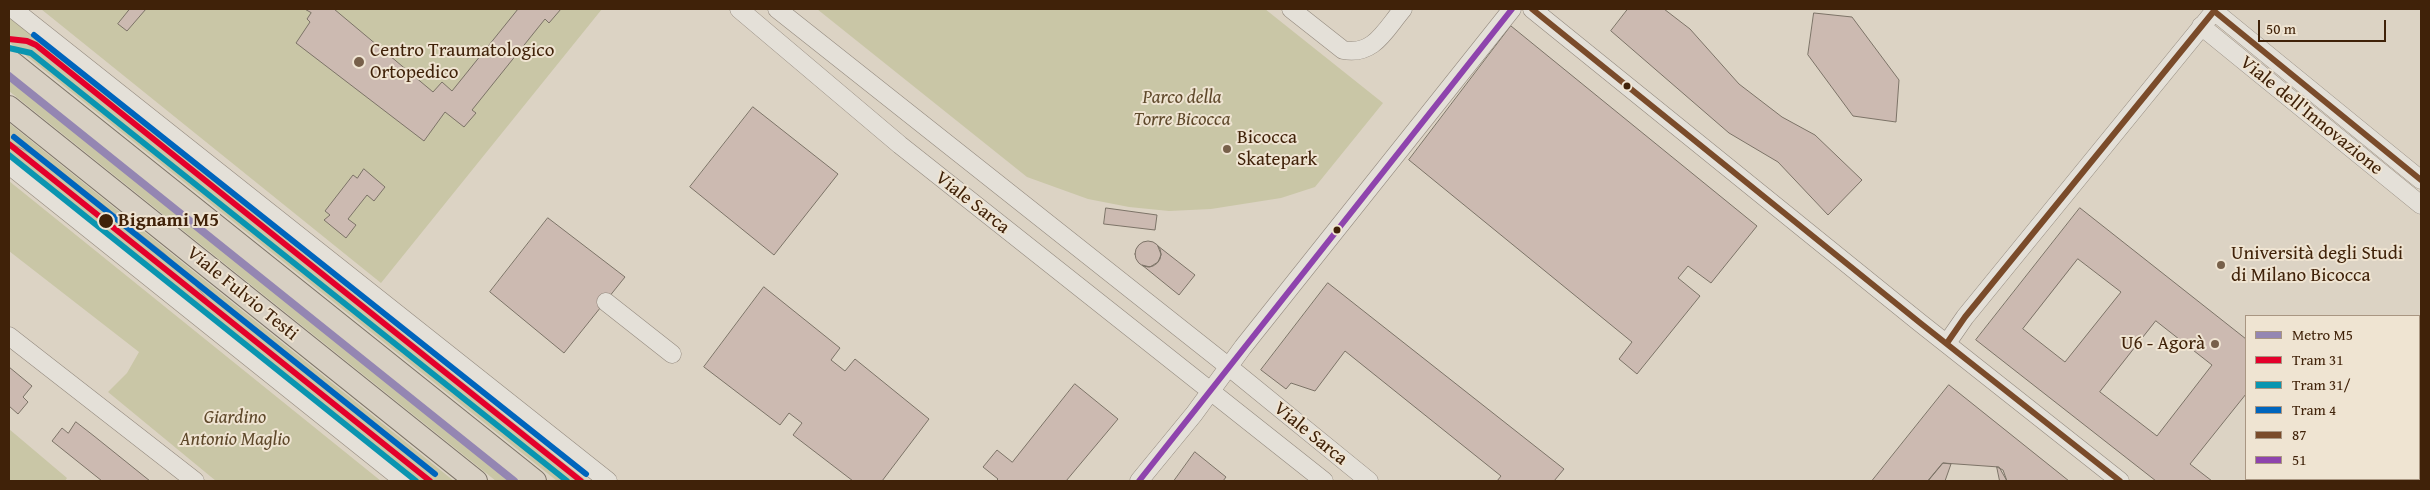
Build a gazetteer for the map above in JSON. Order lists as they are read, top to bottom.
{
  "streets": {
    "main road": ["Viale Fulvio Testi"],
    "street": ["Viale dell'Innovazione", "Viale Sarca"]
  },
  "parks": ["Parco della Torre Bicocca", "Giardino Antonio Maglio"],
  "places": [
    "Centro Traumatologico Ortopedico",
    "Bicocca Skatepark",
    "Bignami M5",
    "Università degli Studi di Milano Bicocca",
    "U6 - Agorà"
  ],
  "lines": [
    "transit line 87",
    "transit line 51",
    "tram line 4",
    "tram line 31",
    "tram line 31/",
    "metro line M5"
  ],
  "legend": [
    "Metro M5",
    "Tram 31",
    "Tram 31/",
    "Tram 4",
    "87",
    "51"
  ],
  "scale_bar": "50 m"
}
